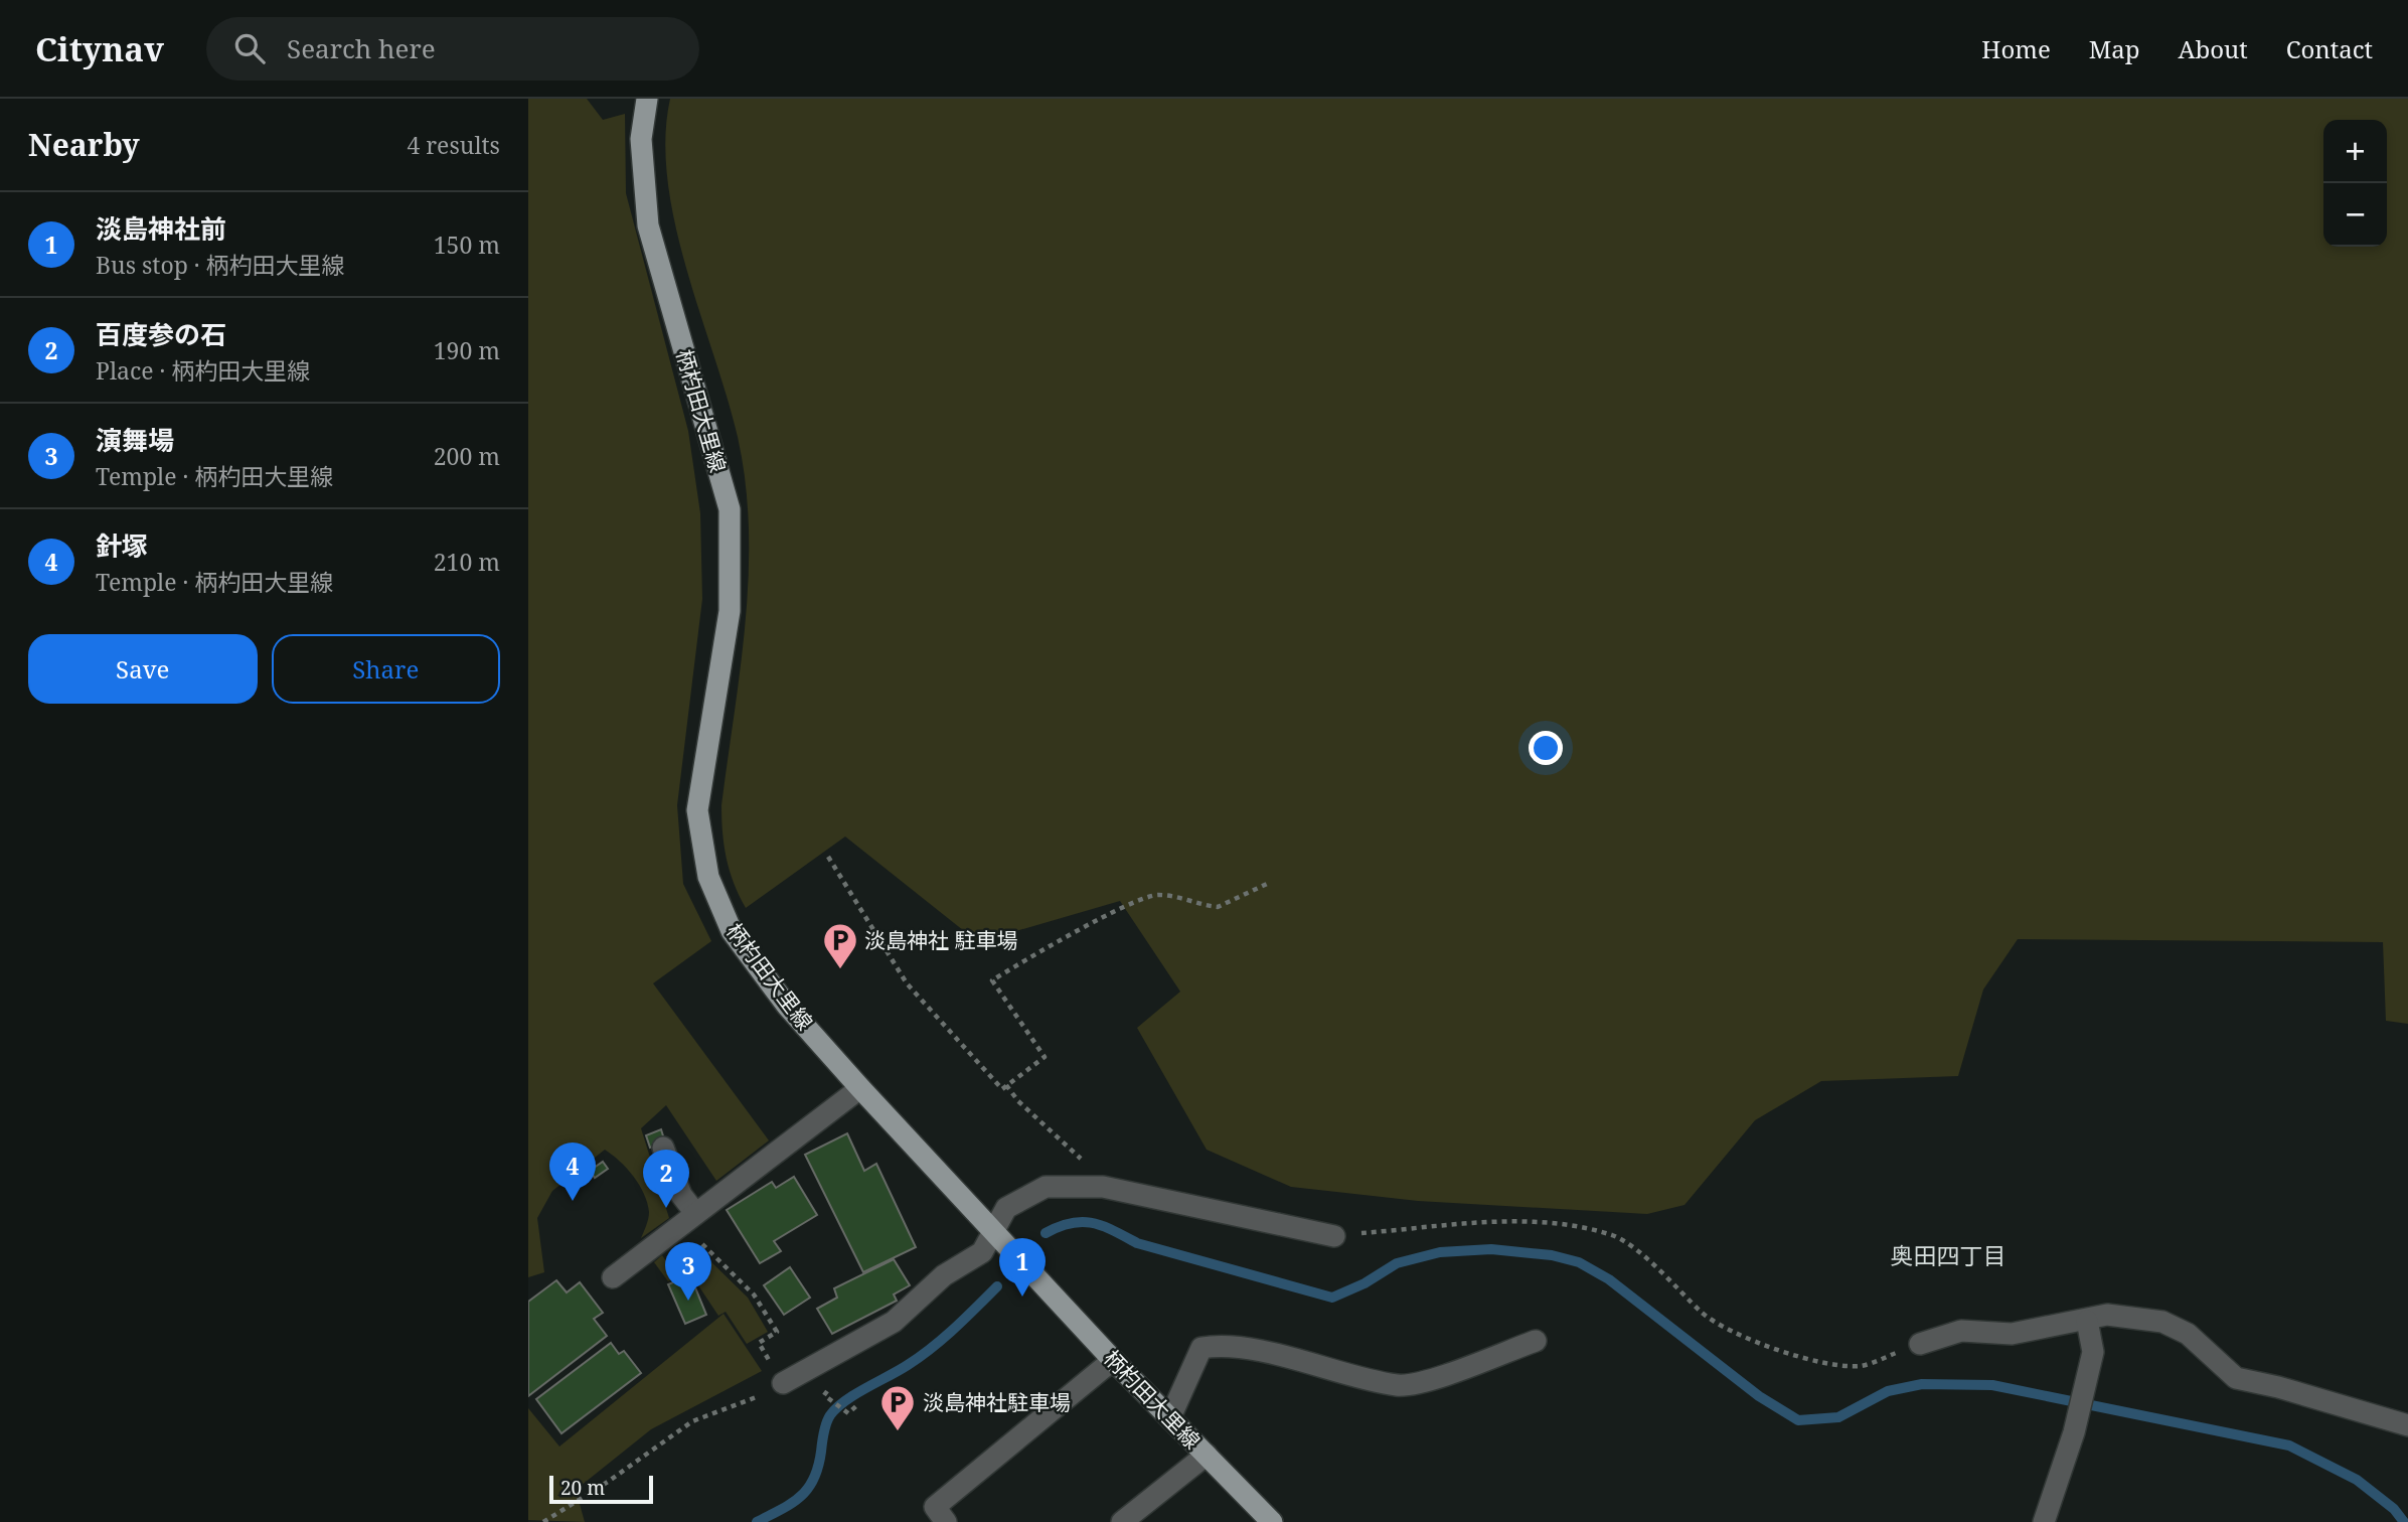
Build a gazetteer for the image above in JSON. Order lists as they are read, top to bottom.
{
  "streets": {
    "main road": ["柄杓田大里線"]
  },
  "districts": ["奥田四丁目"],
  "places": {
    "parking": ["淡島神社 駐車場", "淡島神社駐車場"]
  },
  "scale_bar": "20 m",
  "page": {
    "header": "Citynav",
    "search": "Search here",
    "nav": [
      "Home",
      "Map",
      "About",
      "Contact"
    ],
    "heading": ["Nearby", "4 results"],
    "map_buttons": ["+", "−"],
    "list": [
      {
        "mark": "1",
        "name": "淡島神社前",
        "note": "Bus stop · 柄杓田大里線",
        "value": "150 m"
      },
      {
        "mark": "2",
        "name": "百度参の石",
        "note": "Place · 柄杓田大里線",
        "value": "190 m"
      },
      {
        "mark": "3",
        "name": "演舞場",
        "note": "Temple · 柄杓田大里線",
        "value": "200 m"
      },
      {
        "mark": "4",
        "name": "針塚",
        "note": "Temple · 柄杓田大里線",
        "value": "210 m"
      }
    ],
    "buttons": ["Save", "Share"],
    "pins": [
      "4",
      "2",
      "1",
      "3"
    ],
    "scale": "20 m"
  }
}
